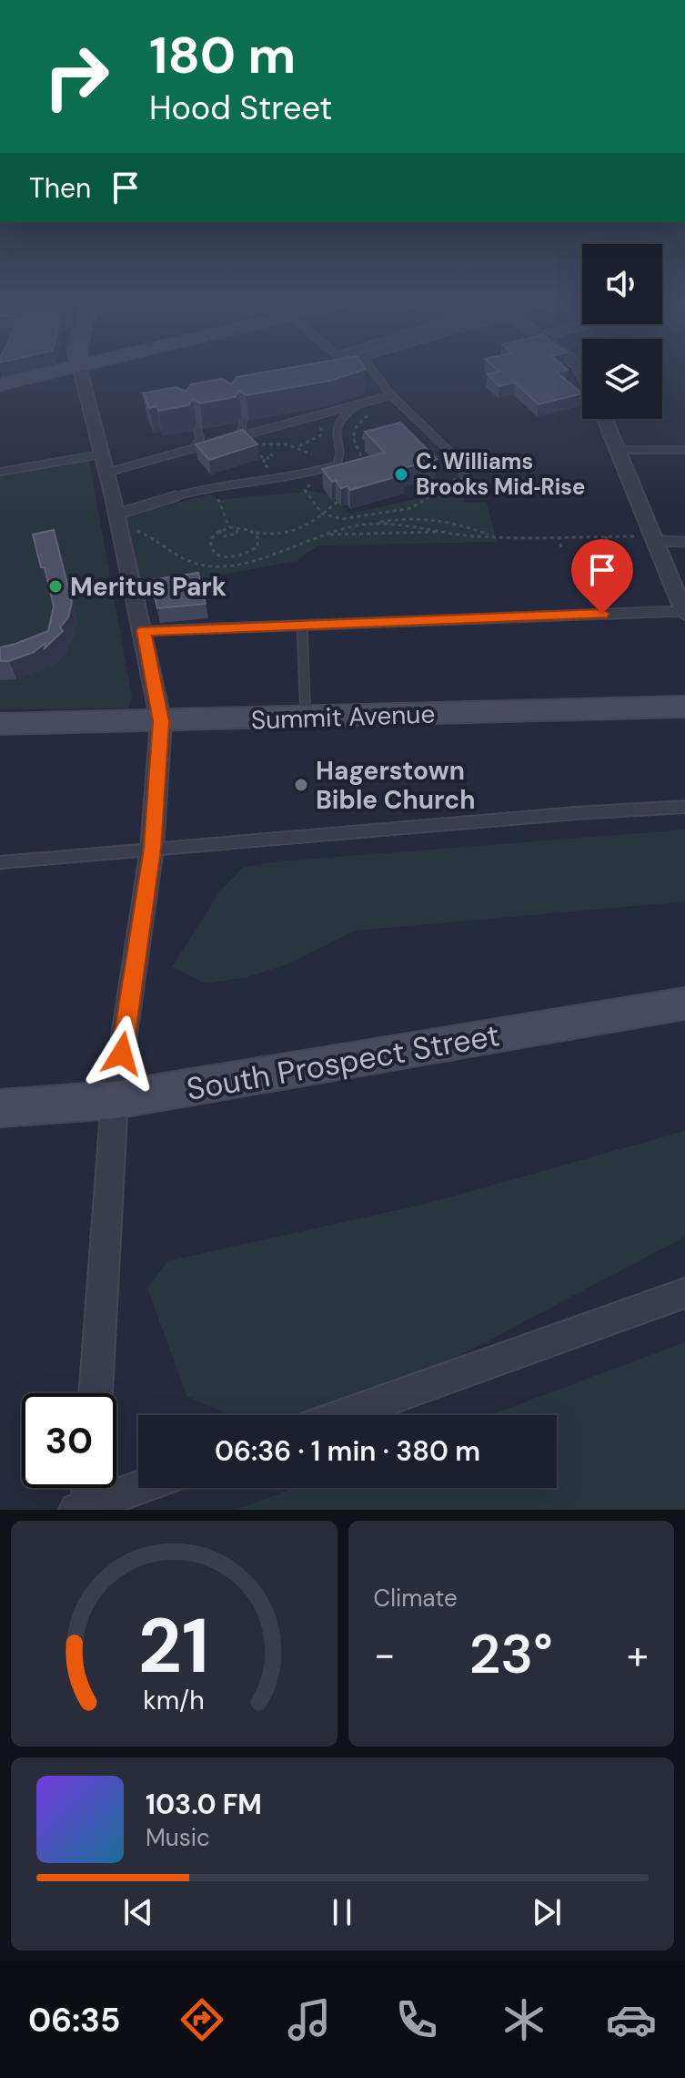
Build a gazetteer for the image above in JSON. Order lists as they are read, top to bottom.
{
  "streets": {
    "main road": ["Summit Avenue", "South Prospect Street"]
  },
  "places": ["C. Williams Brooks Mid‐Rise", "Meritus Park", "Hagerstown Bible Church"],
  "page": {
    "turn": ["180 m", "Hood Street"],
    "then": "Then",
    "limit": "30",
    "trip": "06:36 · 1 min · 380 m",
    "tile": "Climate",
    "heat": ["−", "23°", "+"],
    "song": ["103.0 FM", "Music"],
    "tabs": "06:35",
    "gauge": ["21", "km/h"]
  }
}
